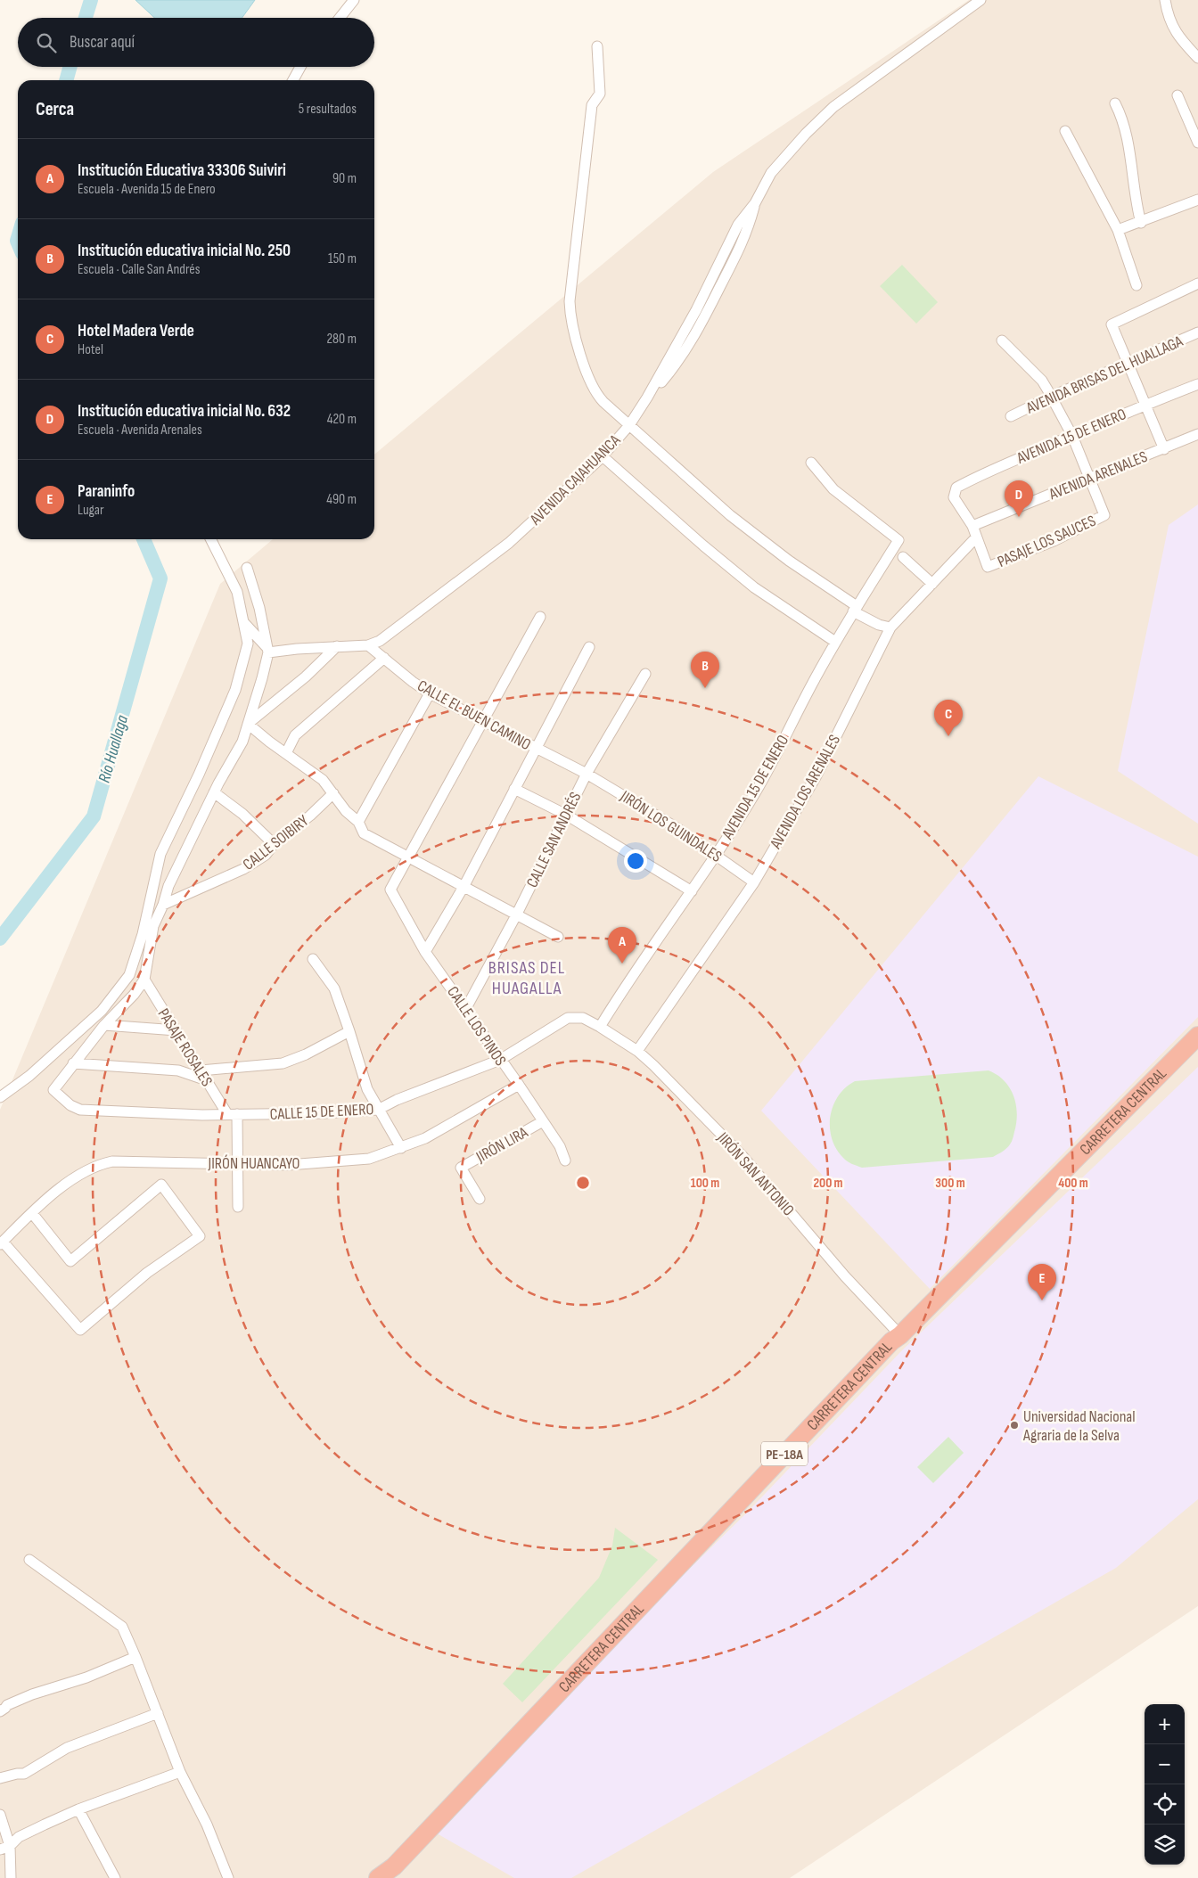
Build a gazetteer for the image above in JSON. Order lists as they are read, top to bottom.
{
  "streets": {
    "highway": ["CARRETERA CENTRAL", "PE-18A"],
    "street": [
      "AVENIDA BRISAS DEL HUALLAGA",
      "AVENIDA 15 DE ENERO",
      "AVENIDA ARENALES",
      "AVENIDA CAJAHUANCA",
      "PASAJE LOS SAUCES",
      "CALLE EL BUEN CAMINO",
      "AVENIDA LOS ARENALES",
      "JIRÓN LOS GUINDALES",
      "CALLE SAN ANDRÉS",
      "CALLE SOIBIRY",
      "CALLE LOS PINOS",
      "PASAJE ROSALES",
      "CALLE 15 DE ENERO",
      "JIRÓN LIRA",
      "JIRÓN HUANCAYO",
      "JIRÓN SAN ANTONIO"
    ]
  },
  "crossings": [
    ["AVENIDA 15 DE ENERO", "AVENIDA ARENALES"],
    ["AVENIDA 15 DE ENERO", "JIRÓN LOS GUINDALES"],
    ["AVENIDA 15 DE ENERO", "CALLE 15 DE ENERO"],
    ["AVENIDA 15 DE ENERO", "JIRÓN SAN ANTONIO"],
    ["AVENIDA ARENALES", "PASAJE LOS SAUCES"],
    ["AVENIDA CAJAHUANCA", "CALLE EL BUEN CAMINO"],
    ["PASAJE LOS SAUCES", "AVENIDA LOS ARENALES"],
    ["CALLE EL BUEN CAMINO", "JIRÓN LOS GUINDALES"],
    ["CALLE EL BUEN CAMINO", "CALLE SAN ANDRÉS"],
    ["AVENIDA LOS ARENALES", "JIRÓN LOS GUINDALES"],
    ["AVENIDA LOS ARENALES", "JIRÓN SAN ANTONIO"],
    ["JIRÓN LOS GUINDALES", "CALLE SAN ANDRÉS"],
    ["CALLE SAN ANDRÉS", "CALLE LOS PINOS"],
    ["CALLE LOS PINOS", "CALLE 15 DE ENERO"],
    ["CALLE LOS PINOS", "JIRÓN LIRA"],
    ["CALLE LOS PINOS", "JIRÓN HUANCAYO"],
    ["PASAJE ROSALES", "CALLE 15 DE ENERO"],
    ["CALLE 15 DE ENERO", "JIRÓN SAN ANTONIO"],
    ["CARRETERA CENTRAL", "JIRÓN SAN ANTONIO"]
  ],
  "districts": ["BRISAS DEL HUAGALLA"],
  "water": ["Río Huallaga"],
  "places": ["Universidad Nacional Agraria de la Selva"],
  "page": {
    "search": "Buscar aquí",
    "heading": ["Cerca", "5 resultados"],
    "list": [
      {
        "mark": "A",
        "name": "Institución Educativa 33306 Suiviri",
        "note": "Escuela · Avenida 15 de Enero",
        "value": "90 m"
      },
      {
        "mark": "B",
        "name": "Institución educativa inicial No. 250",
        "note": "Escuela · Calle San Andrés",
        "value": "150 m"
      },
      {
        "mark": "C",
        "name": "Hotel Madera Verde",
        "note": "Hotel",
        "value": "280 m"
      },
      {
        "mark": "D",
        "name": "Institución educativa inicial No. 632",
        "note": "Escuela · Avenida Arenales",
        "value": "420 m"
      },
      {
        "mark": "E",
        "name": "Paraninfo",
        "note": "Lugar",
        "value": "490 m"
      }
    ],
    "pins": [
      "D",
      "B",
      "C",
      "A",
      "E"
    ],
    "map_buttons": ["+", "−"]
  },
  "rings": [
    "100 m",
    "200 m",
    "300 m",
    "400 m"
  ]
}
